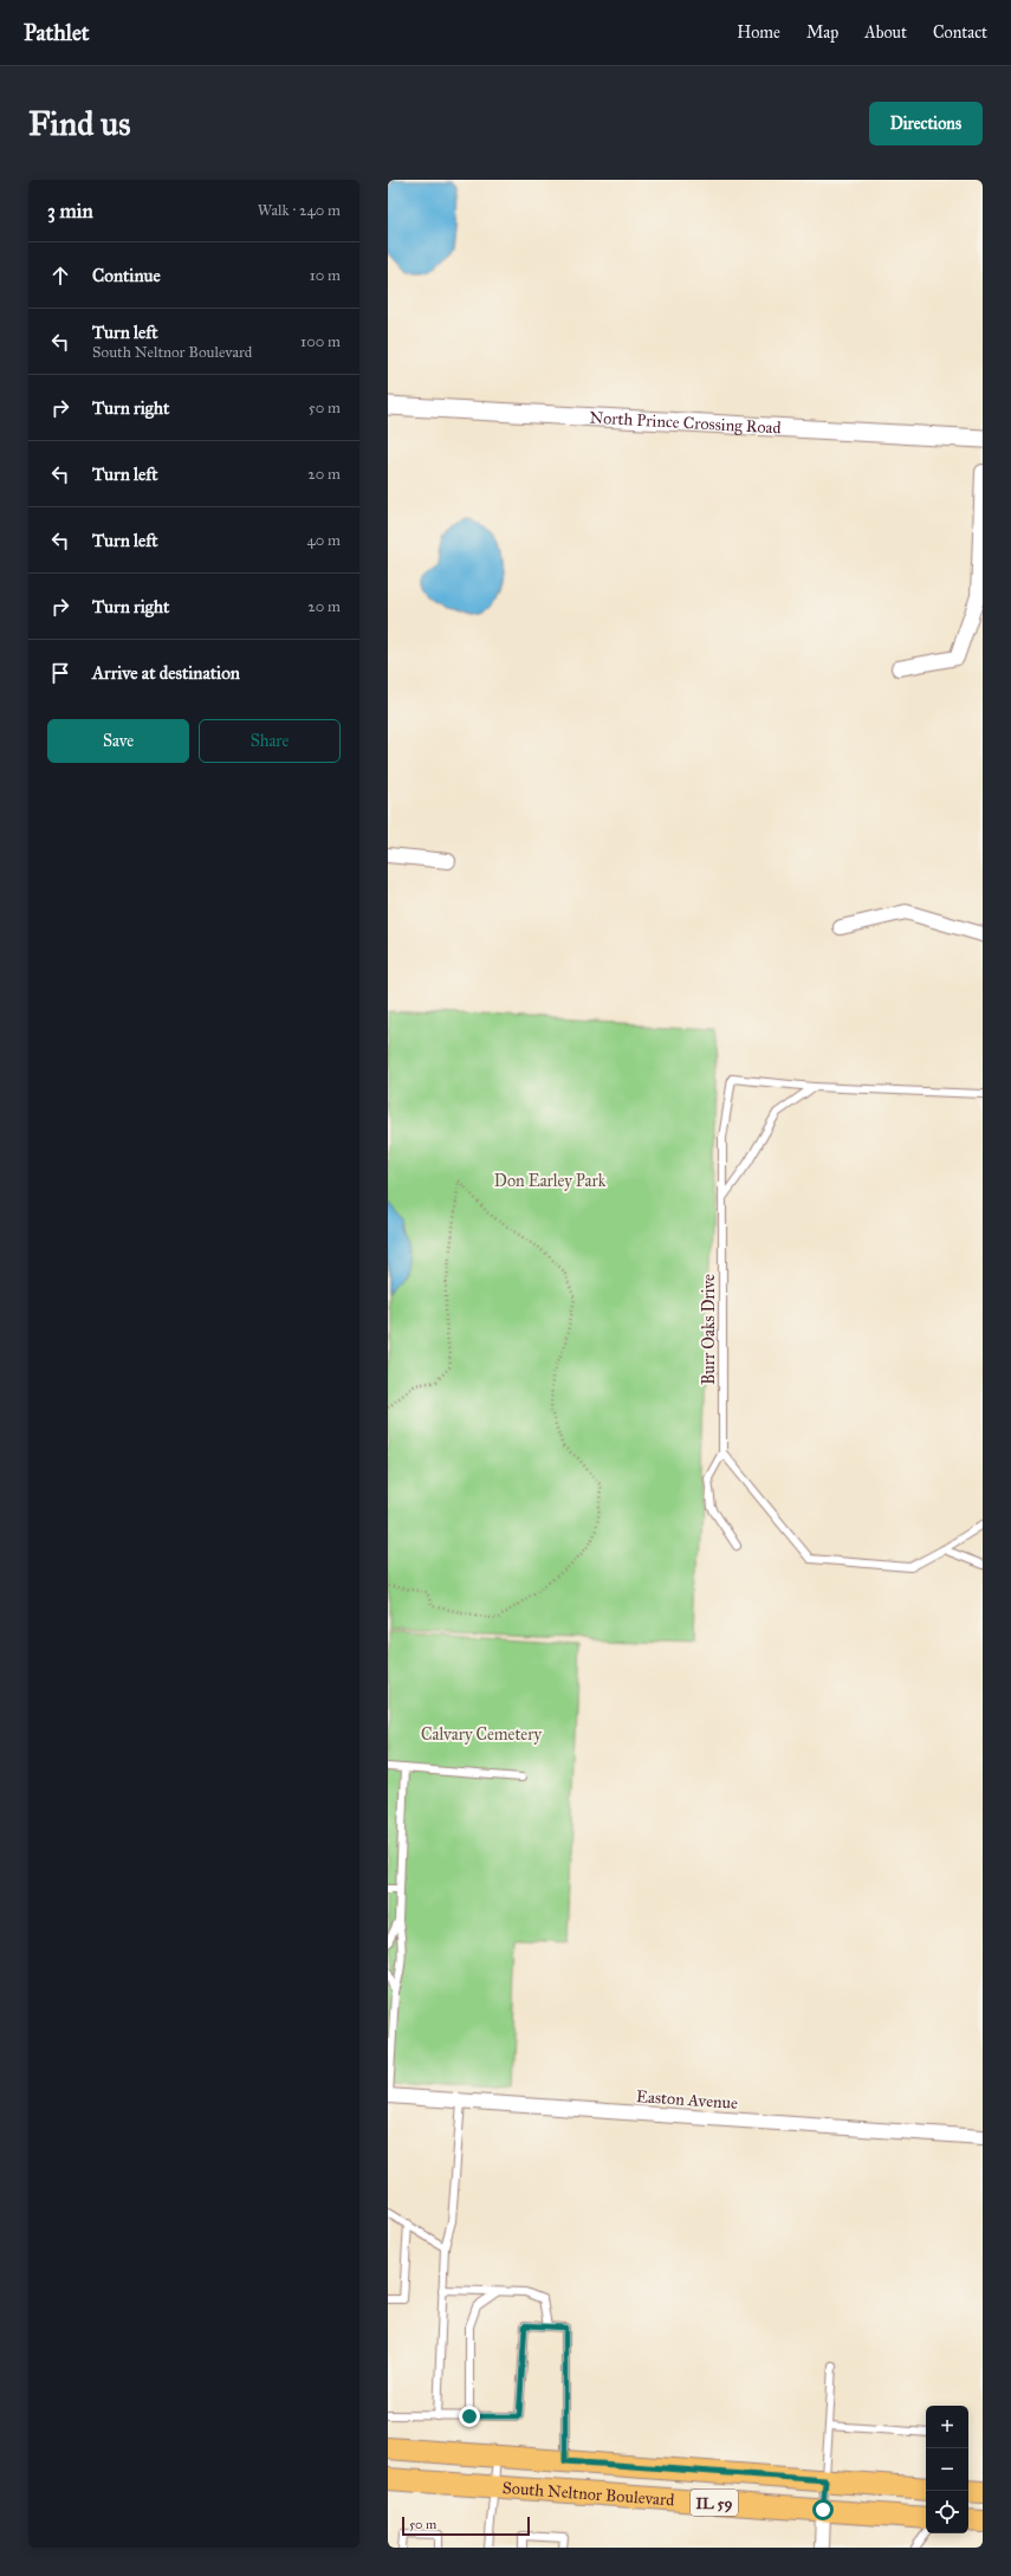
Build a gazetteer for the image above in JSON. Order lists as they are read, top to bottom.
{
  "streets": {
    "main road": ["South Neltnor Boulevard", "IL 59"],
    "street": ["North Prince Crossing Road", "Easton Avenue"],
    "lane": ["Burr Oaks Drive"]
  },
  "parks": ["Don Earley Park", "Calvary Cemetery"],
  "scale_bar": "50 m",
  "page": {
    "header": "Pathlet",
    "nav": [
      "Home",
      "Map",
      "About",
      "Contact"
    ],
    "buttons": [
      "Directions",
      ["Save", "Share"]
    ],
    "title": "Find us",
    "heading": ["3 min", "Walk · 240 m"],
    "list": [
      ["Continue", "10 m"],
      ["Turn left", "South Neltnor Boulevard", "100 m"],
      ["Turn right", "50 m"],
      ["Turn left", "20 m"],
      ["Turn left", "40 m"],
      ["Turn right", "20 m"],
      "Arrive at destination"
    ],
    "map_buttons": ["+", "−"],
    "scale": "50 m"
  }
}
